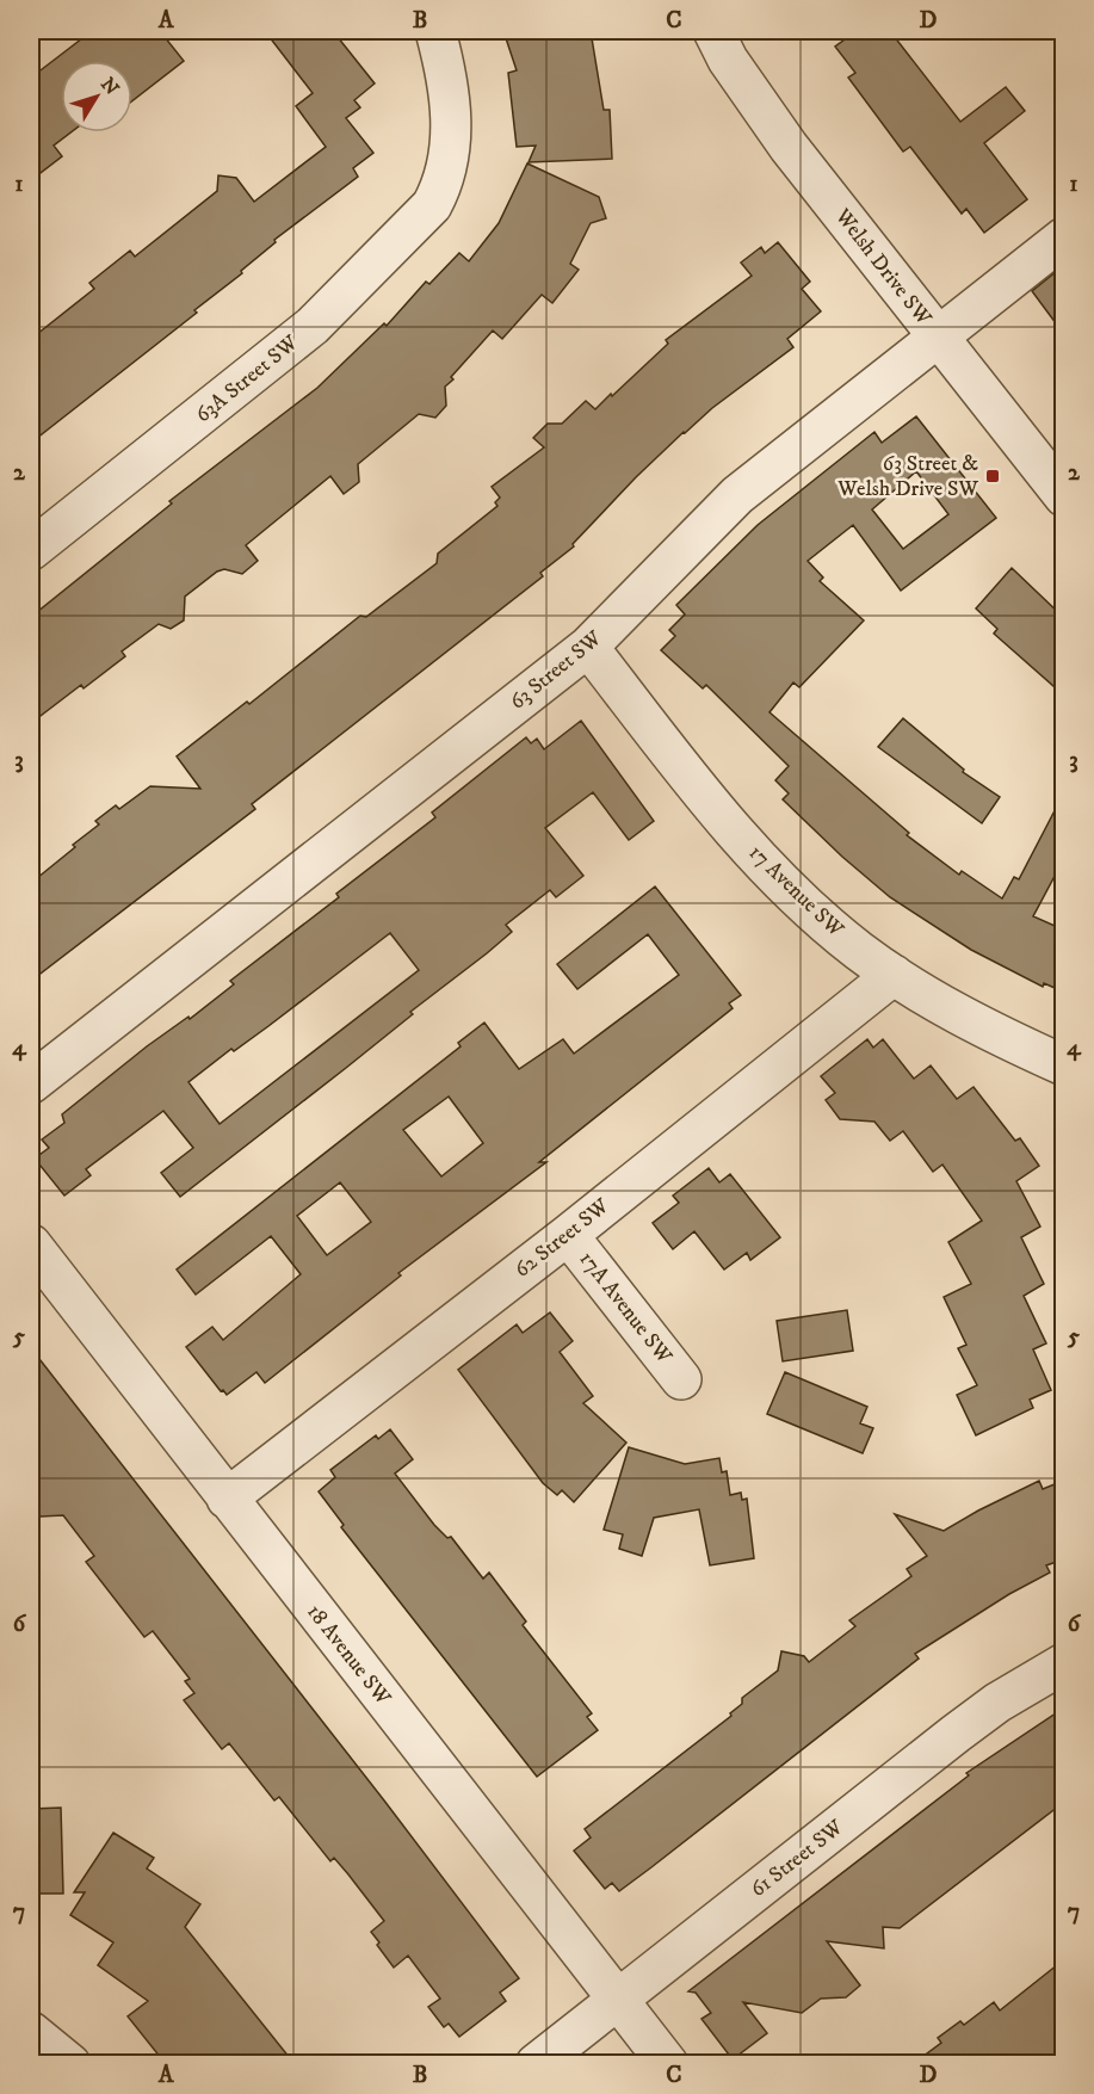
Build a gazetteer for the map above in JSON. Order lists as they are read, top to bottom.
{
  "streets": {
    "street": [
      "Welsh Drive SW",
      "63A Street SW",
      "63 Street SW",
      "17 Avenue SW",
      "62 Street SW",
      "17A Avenue SW",
      "18 Avenue SW",
      "61 Street SW"
    ]
  },
  "crossings": [
    ["Welsh Drive SW", "63 Street SW"],
    ["63 Street SW", "17 Avenue SW"],
    ["17 Avenue SW", "62 Street SW"],
    ["62 Street SW", "17A Avenue SW"],
    ["62 Street SW", "18 Avenue SW"],
    ["18 Avenue SW", "61 Street SW"]
  ],
  "places": {
    "transit": ["63 Street & Welsh Drive SW"]
  },
  "north": "top right",
  "grid": {
    "columns": [
      "A",
      "B",
      "C",
      "D"
    ],
    "rows": [
      "1",
      "2",
      "3",
      "4",
      "5",
      "6",
      "7"
    ]
  }
}
